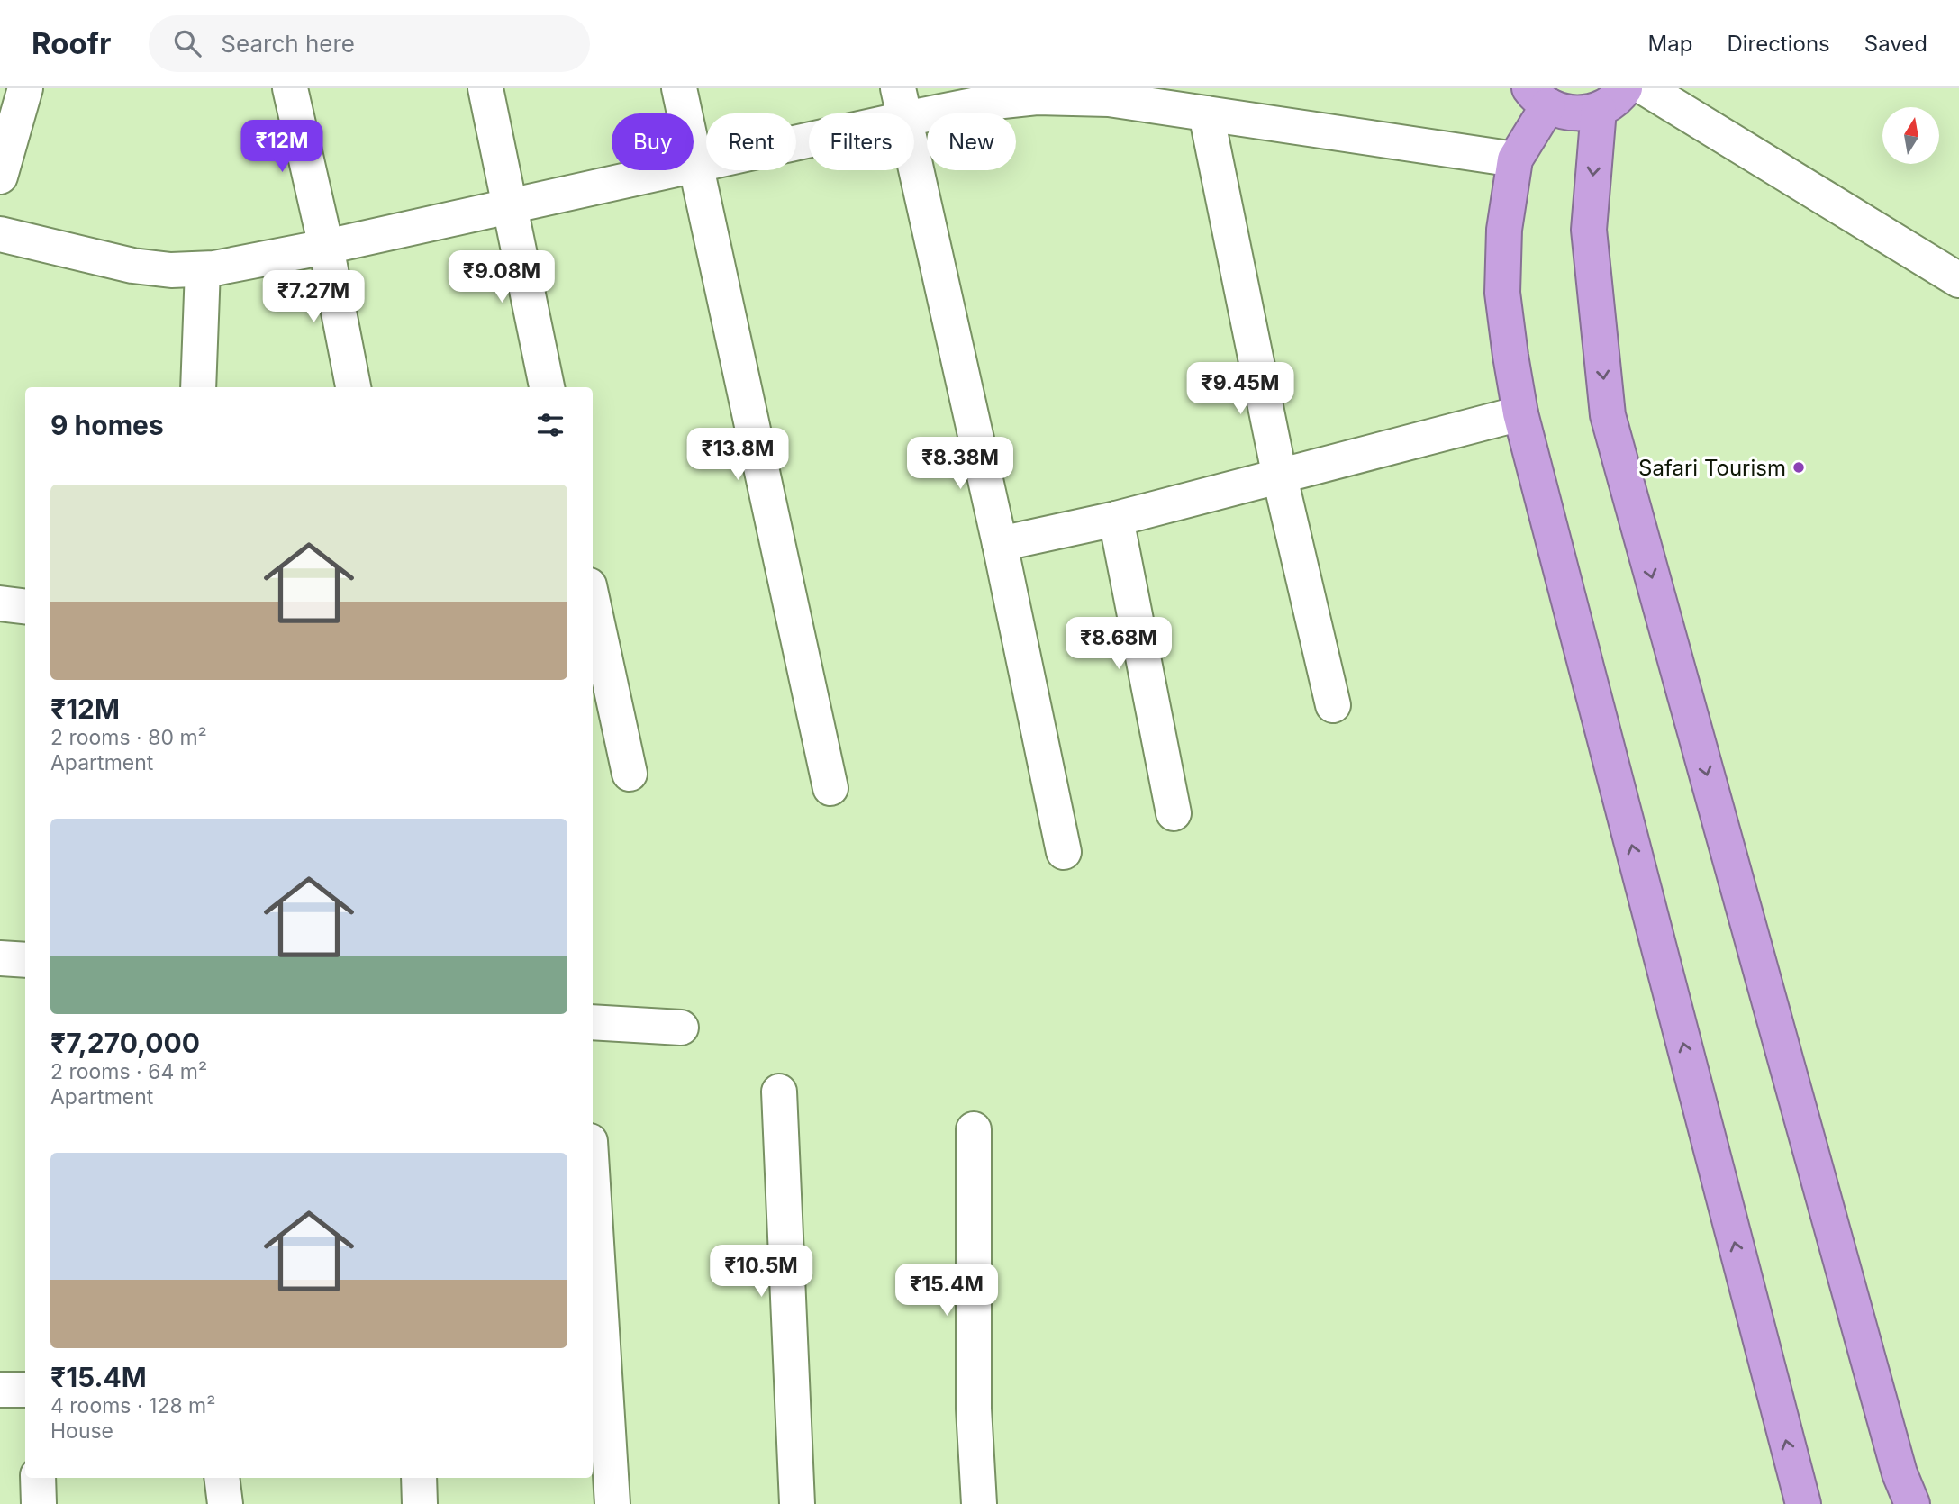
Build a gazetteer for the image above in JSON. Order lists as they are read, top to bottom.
{
  "places": ["Safari Tourism"],
  "north": "top",
  "page": {
    "header": "Roofr",
    "search": "Search here",
    "nav": ["Map", "Directions", "Saved"],
    "chip": [
      "Buy",
      "Rent",
      "Filters",
      "New"
    ],
    "price": [
      "₹12M",
      "₹9.08M",
      "₹7.27M",
      "₹9.45M",
      "₹13.8M",
      "₹8.38M",
      "₹8.68M",
      "₹10.5M",
      "₹15.4M"
    ],
    "heading": "9 homes",
    "list": [
      {
        "name": "₹12M",
        "note": "2 rooms · 80 m² · Apartment"
      },
      {
        "name": "₹7,270,000",
        "note": "2 rooms · 64 m² · Apartment"
      },
      {
        "name": "₹15.4M",
        "note": "4 rooms · 128 m² · House"
      }
    ]
  }
}
